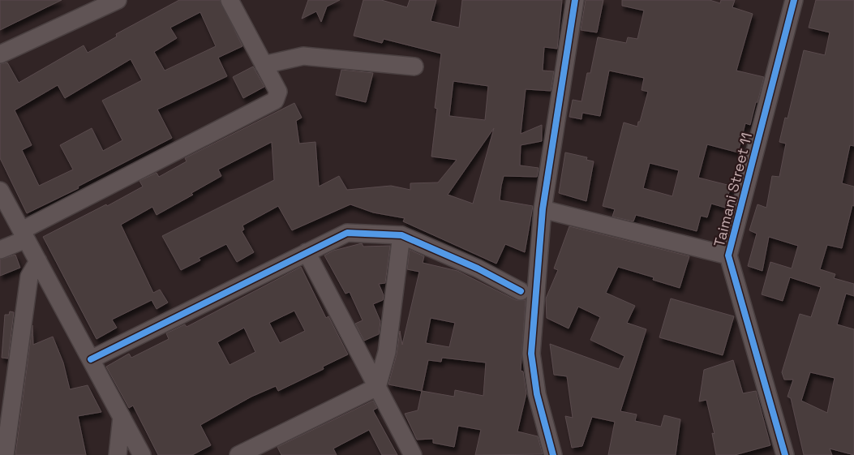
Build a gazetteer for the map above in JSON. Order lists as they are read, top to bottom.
{
  "streets": {
    "street": ["Taimani Street 11"]
  }
}
